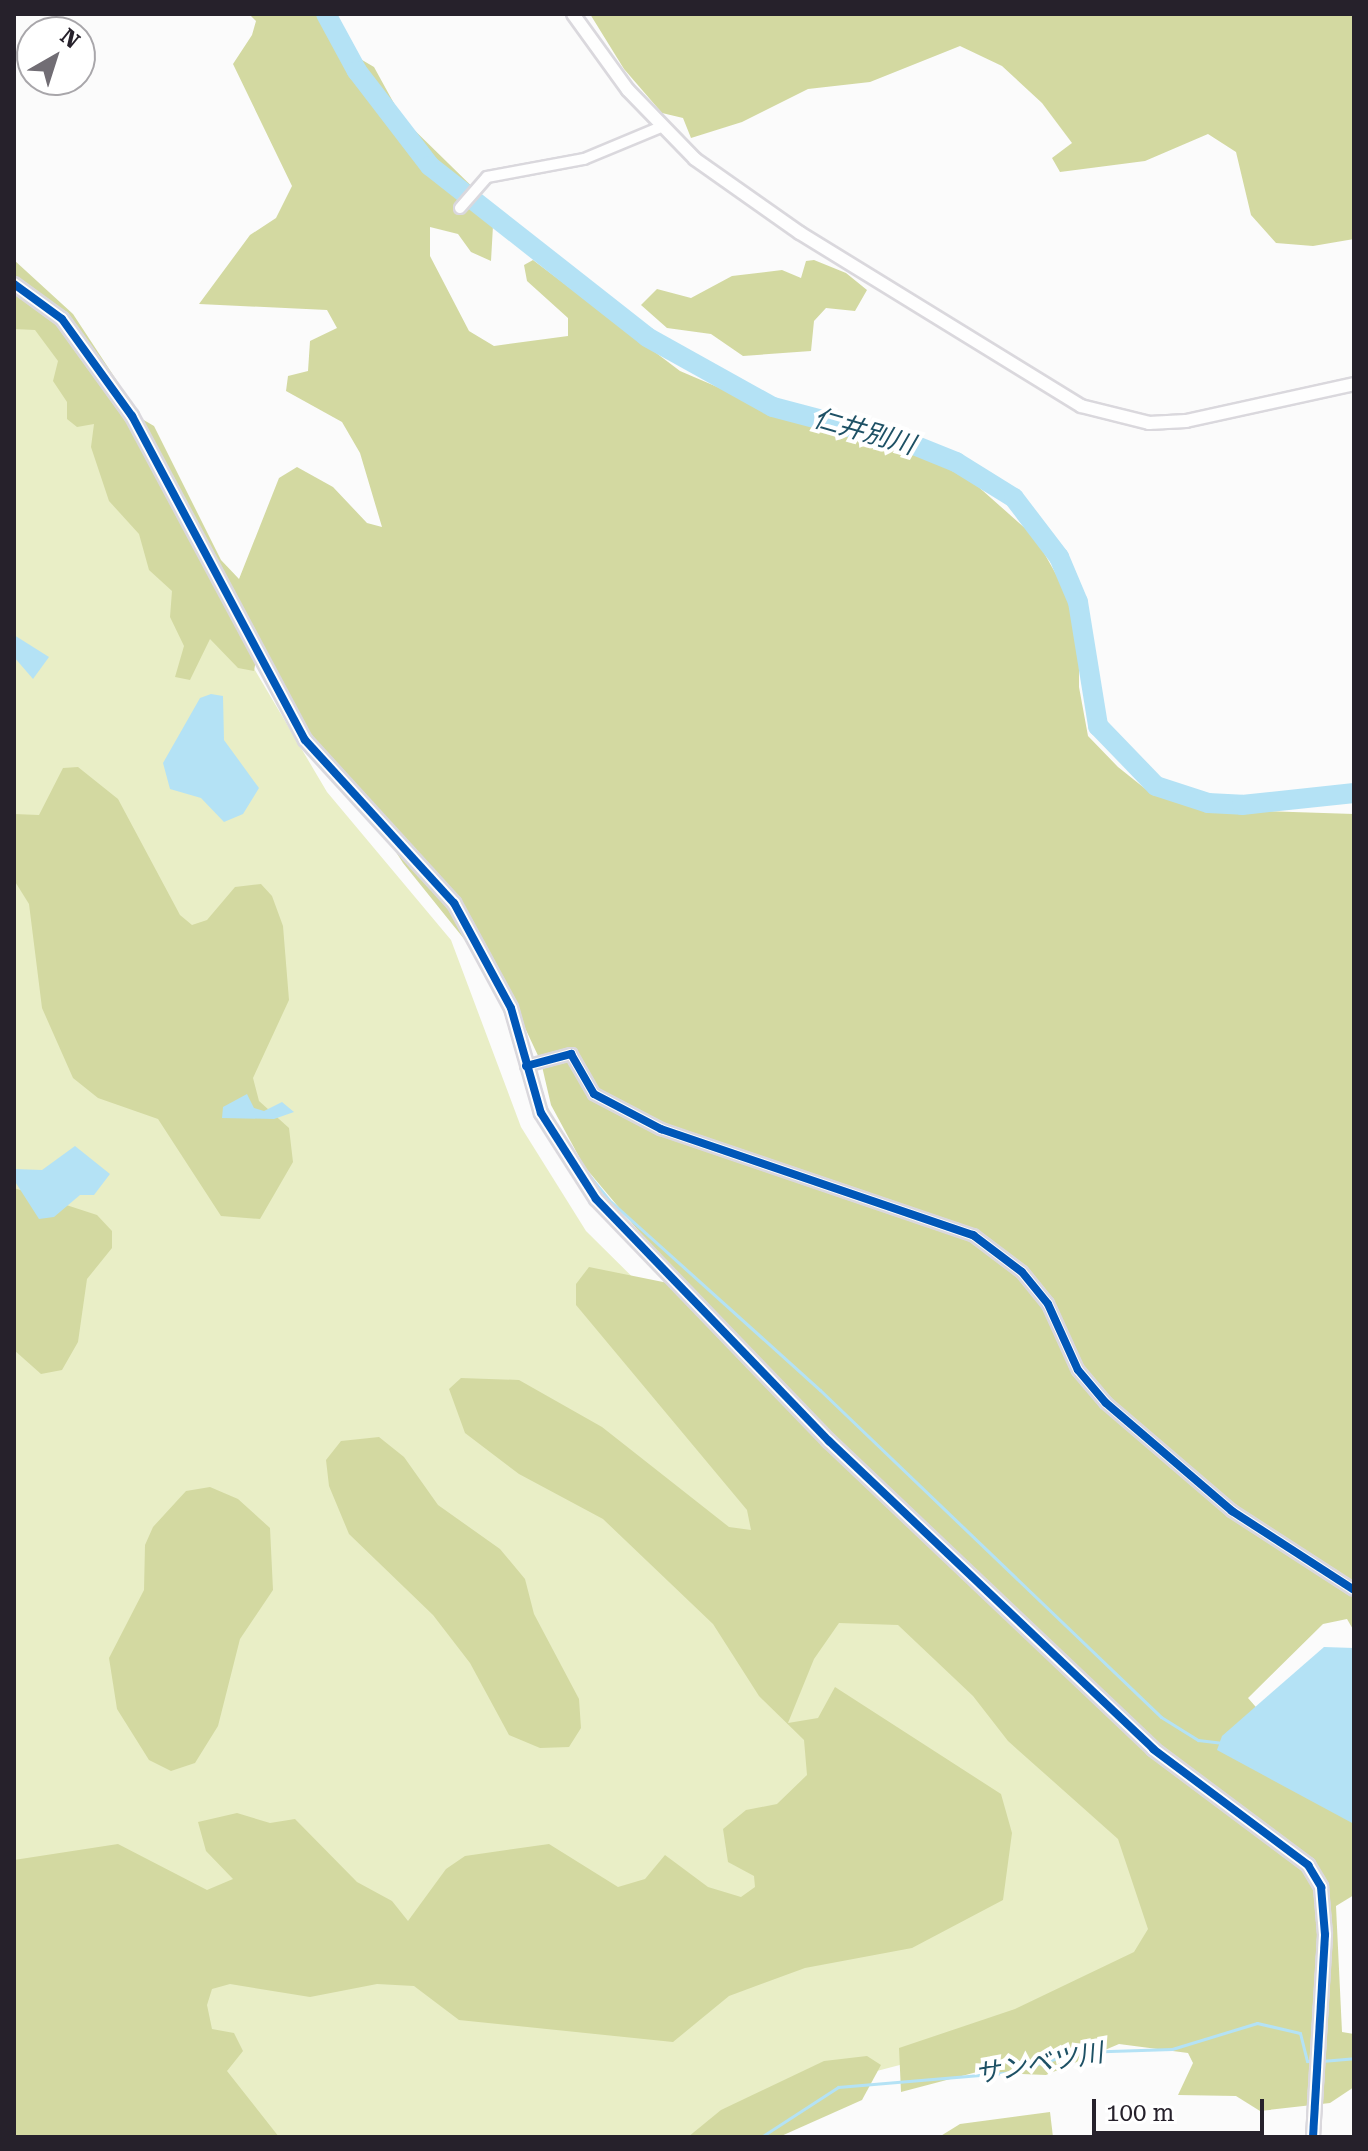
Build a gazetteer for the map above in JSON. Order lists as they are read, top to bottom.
{
  "water": ["仁井別川", "サンベツ川"],
  "scale_bar": "100 m",
  "north": "top right"
}
